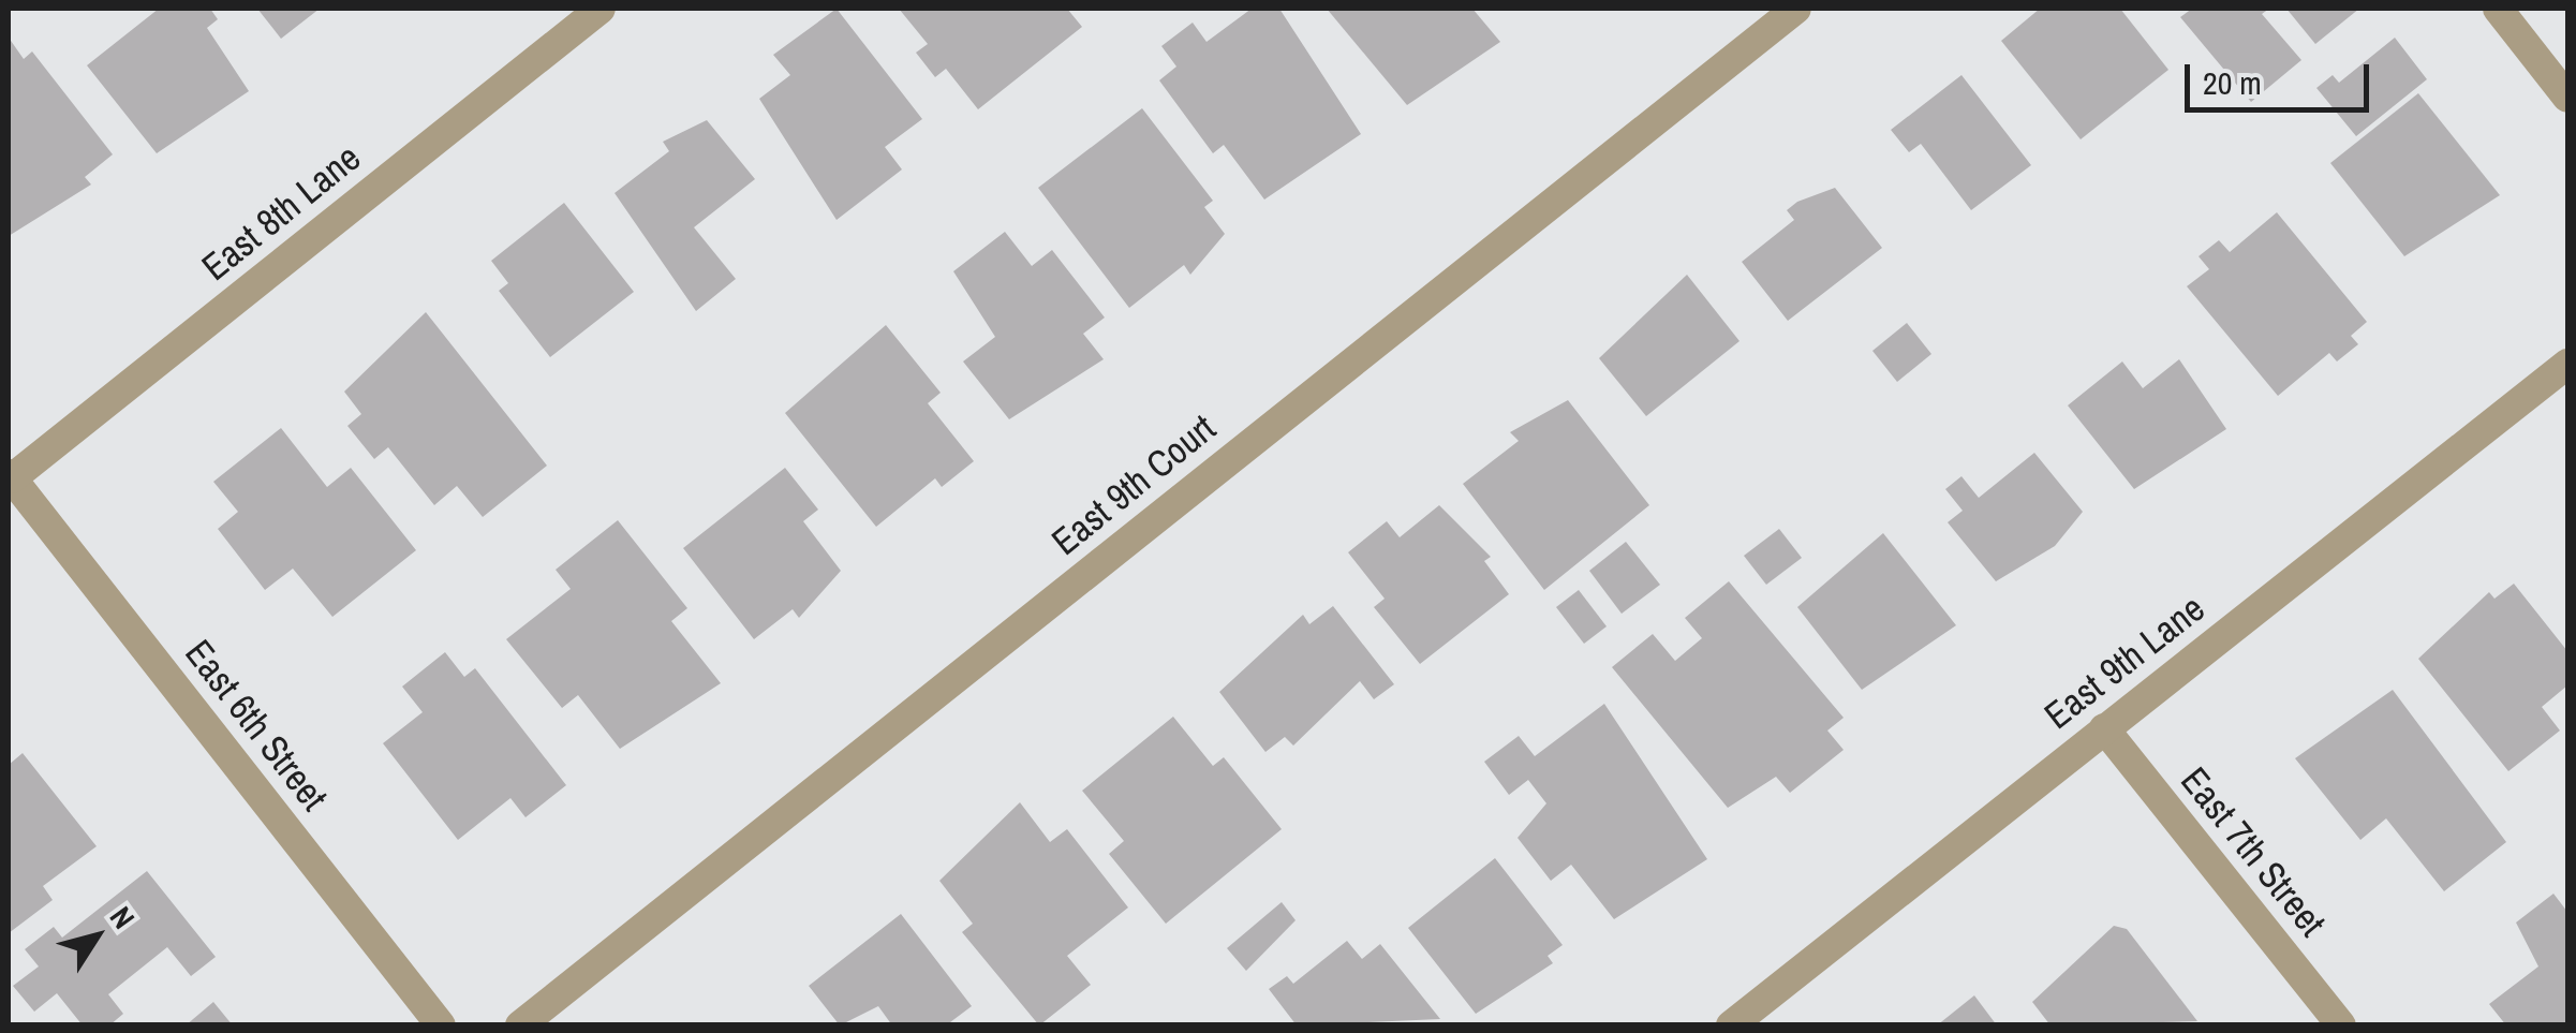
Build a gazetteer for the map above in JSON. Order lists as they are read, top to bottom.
{
  "streets": {
    "street": [
      "East 8th Lane",
      "East 9th Court",
      "East 9th Lane",
      "East 6th Street",
      "East 7th Street"
    ]
  },
  "crossings": [
    ["East 8th Lane", "East 6th Street"],
    ["East 9th Lane", "East 7th Street"]
  ],
  "scale_bar": "20 m",
  "north": "top right"
}
